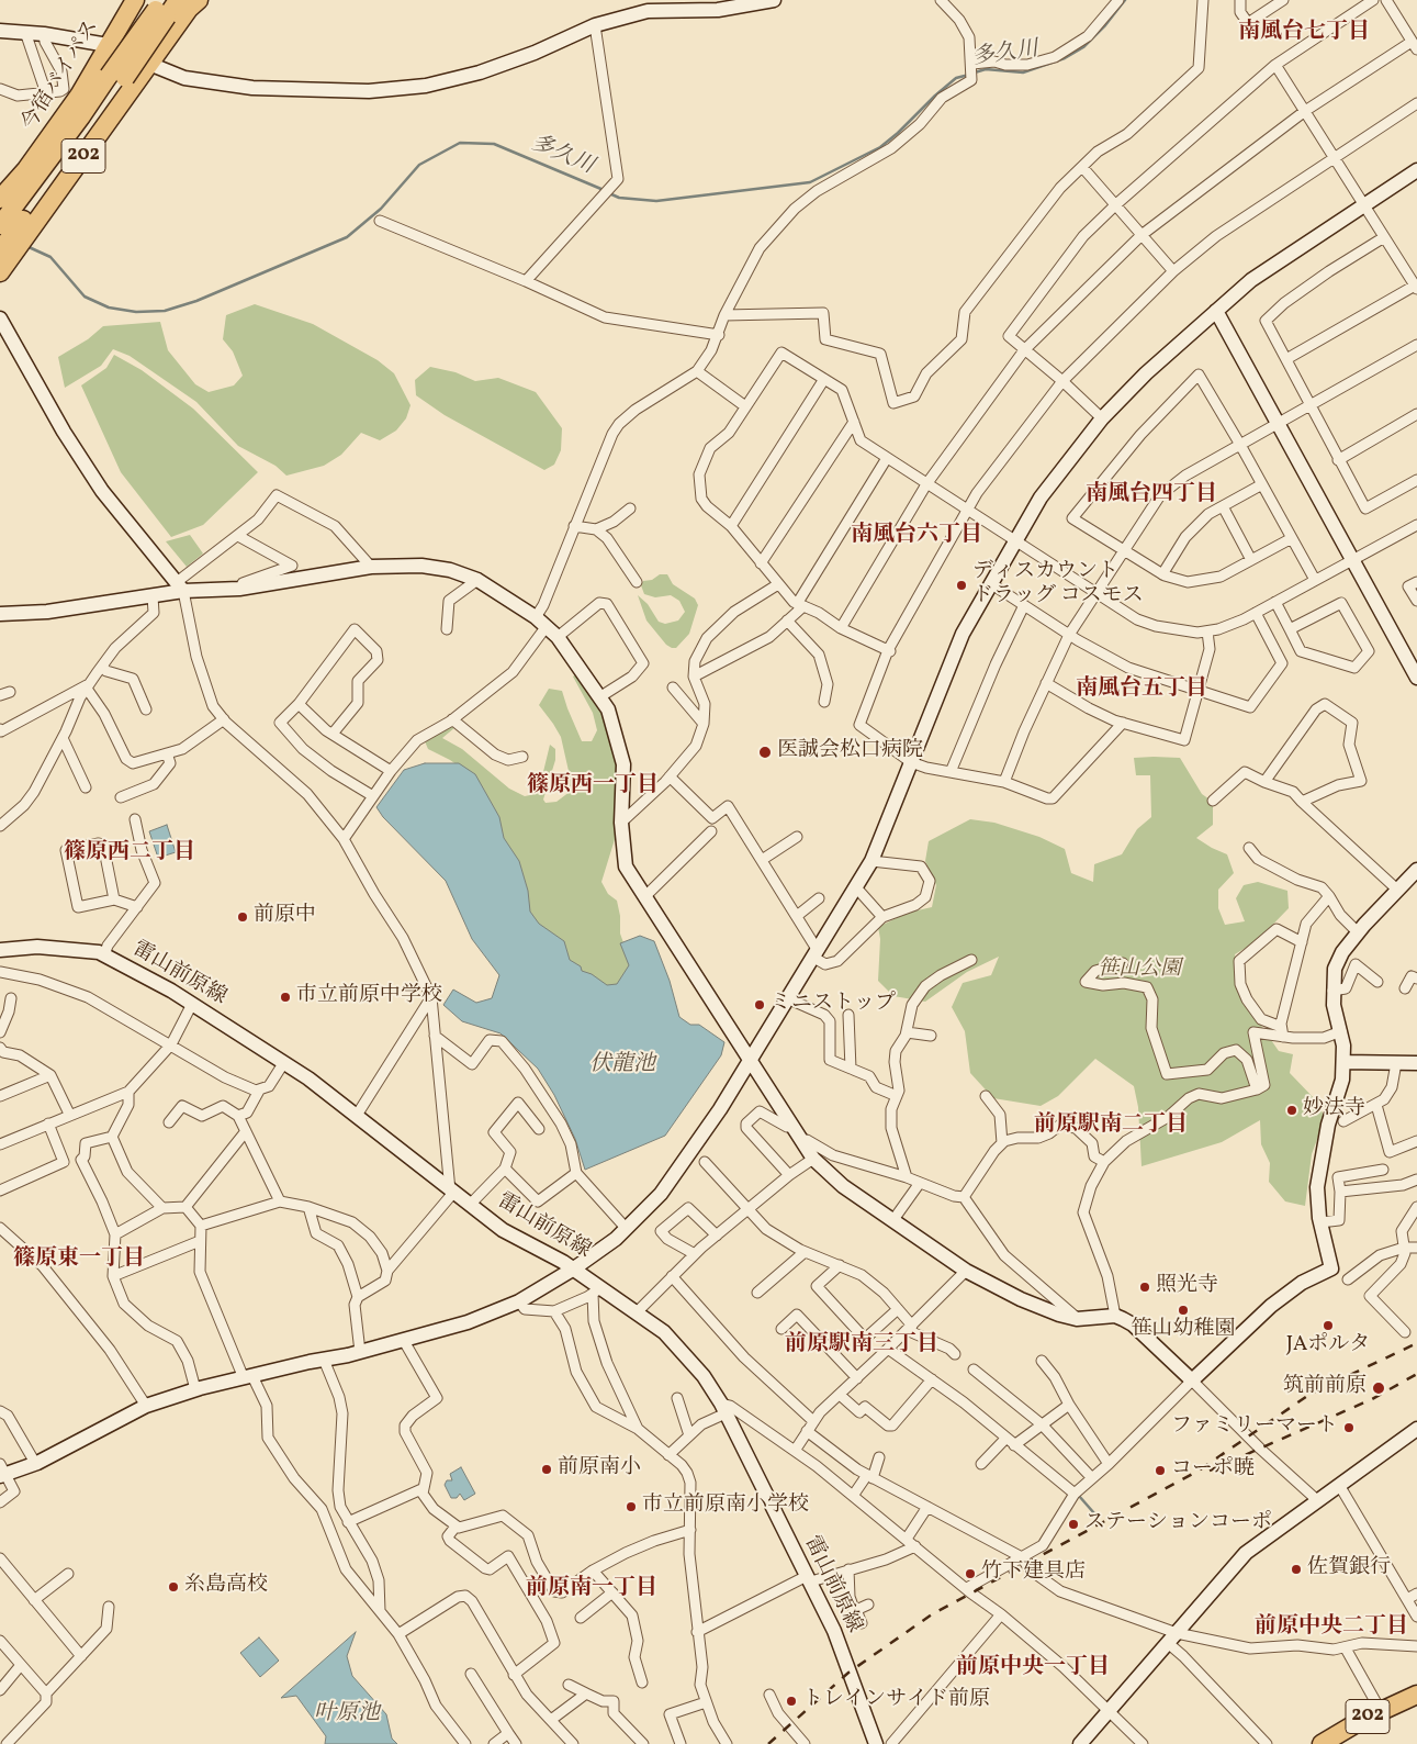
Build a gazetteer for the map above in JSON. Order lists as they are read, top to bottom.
{
  "streets": {
    "highway": ["今宿バイパス", "202"],
    "street": ["雷山前原線"]
  },
  "districts": [
    "南風台七丁目",
    "南風台四丁目",
    "南風台六丁目",
    "南風台五丁目",
    "篠原西一丁目",
    "篠原西二丁目",
    "前原駅南二丁目",
    "篠原東一丁目",
    "前原駅南三丁目",
    "前原南一丁目",
    "前原中央二丁目",
    "前原中央一丁目"
  ],
  "water": ["多久川", "伏龍池", "叶原池"],
  "parks": ["笹山公園"],
  "places": [
    "ディスカウント ドラッグ コスモス",
    "医誠会松口病院",
    "前原中",
    "市立前原中学校",
    "ミニストップ",
    "妙法寺",
    "照光寺",
    "笹山幼稚園",
    "JAポルタ",
    "筑前前原",
    "ファミリーマート",
    "前原南小",
    "コーポ暁",
    "市立前原南小学校",
    "ステーションコーポ",
    "佐賀銀行",
    "竹下建具店",
    "糸島高校",
    "トレインサイド前原"
  ]
}
